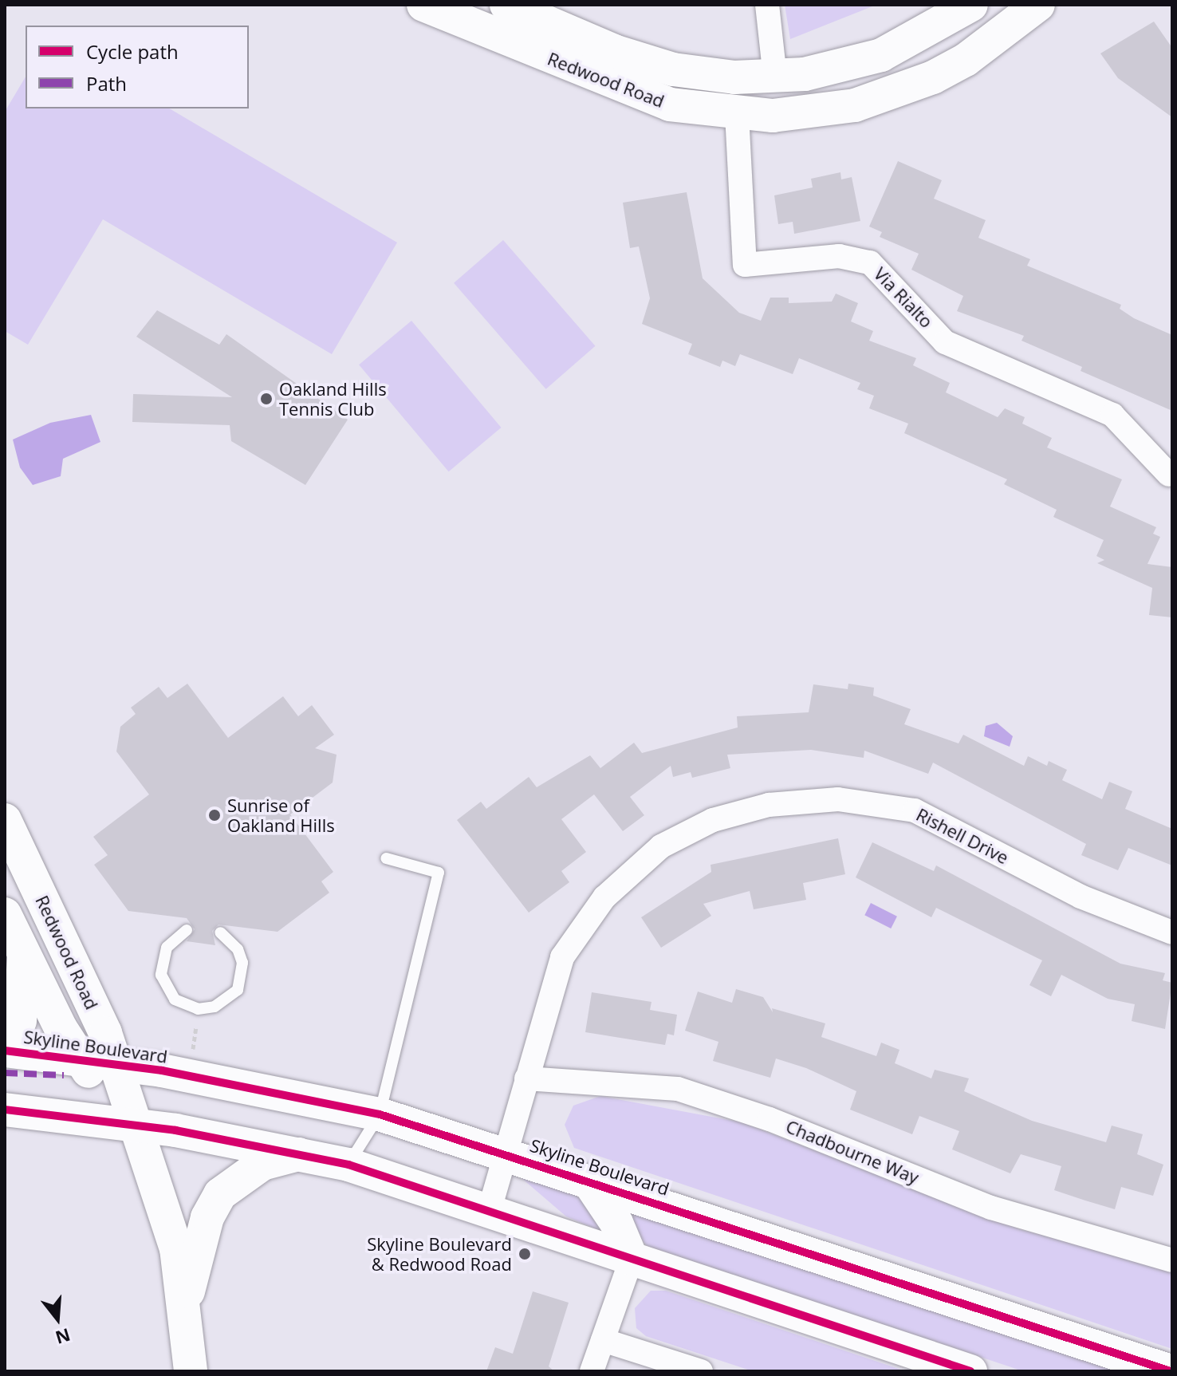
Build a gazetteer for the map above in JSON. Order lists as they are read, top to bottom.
{
  "streets": {
    "main road": ["Redwood Road", "Skyline Boulevard"],
    "street": ["Via Rialto", "Rishell Drive", "Chadbourne Way"]
  },
  "crossings": [
    ["Redwood Road", "Via Rialto"],
    ["Redwood Road", "Skyline Boulevard"],
    ["Rishell Drive", "Skyline Boulevard"],
    ["Rishell Drive", "Chadbourne Way"]
  ],
  "places": ["Oakland Hills Tennis Club", "Sunrise of Oakland Hills", "Skyline Boulevard & Redwood Road"],
  "legend": ["Cycle path", "Path"],
  "north": "bottom"
}
